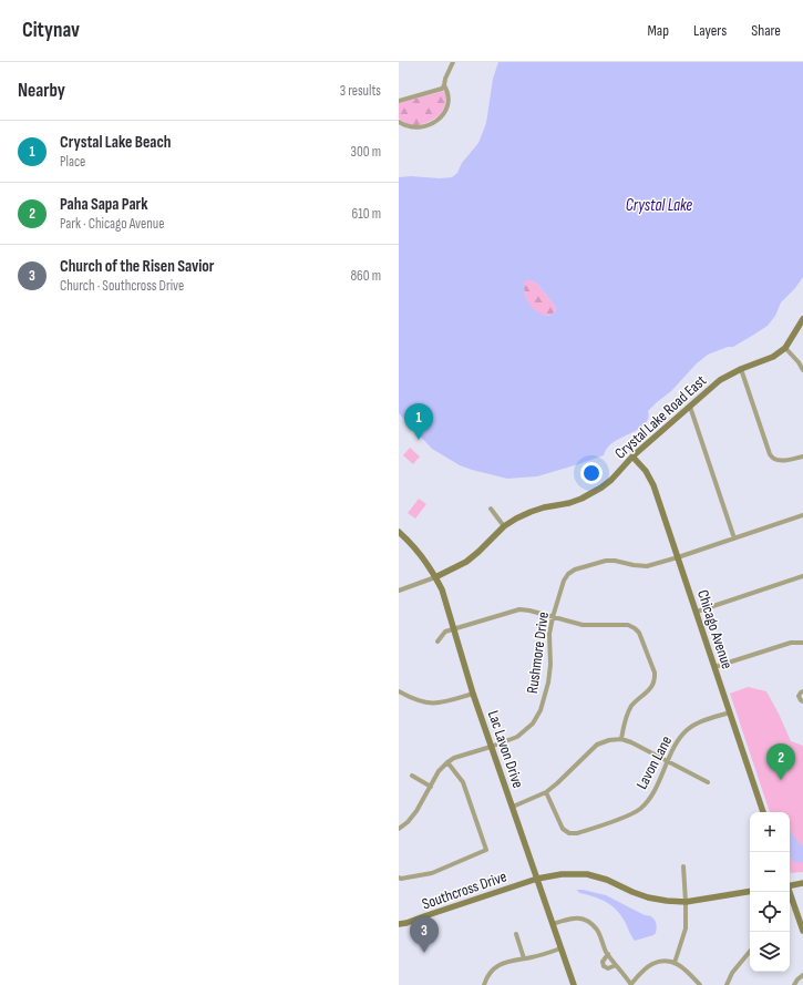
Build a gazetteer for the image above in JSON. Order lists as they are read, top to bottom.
{
  "streets": {
    "street": [
      "Crystal Lake Road East",
      "Chicago Avenue",
      "Rushmore Drive",
      "Lac Lavon Drive",
      "Lavon Lane",
      "Southcross Drive"
    ]
  },
  "crossings": [
    ["Crystal Lake Road East", "Chicago Avenue"],
    ["Crystal Lake Road East", "Lac Lavon Drive"],
    ["Chicago Avenue", "Rushmore Drive"],
    ["Chicago Avenue", "Lavon Lane"],
    ["Rushmore Drive", "Lac Lavon Drive"],
    ["Lac Lavon Drive", "Southcross Drive"]
  ],
  "water": ["Crystal Lake"],
  "page": {
    "header": "Citynav",
    "nav": ["Map", "Layers", "Share"],
    "heading": ["Nearby", "3 results"],
    "list": [
      {
        "mark": "1",
        "name": "Crystal Lake Beach",
        "note": "Place",
        "value": "300 m"
      },
      {
        "mark": "2",
        "name": "Paha Sapa Park",
        "note": "Park · Chicago Avenue",
        "value": "610 m"
      },
      {
        "mark": "3",
        "name": "Church of the Risen Savior",
        "note": "Church · Southcross Drive",
        "value": "860 m"
      }
    ],
    "pins": ["1", "2", "3"],
    "map_buttons": ["+", "−"]
  }
}
